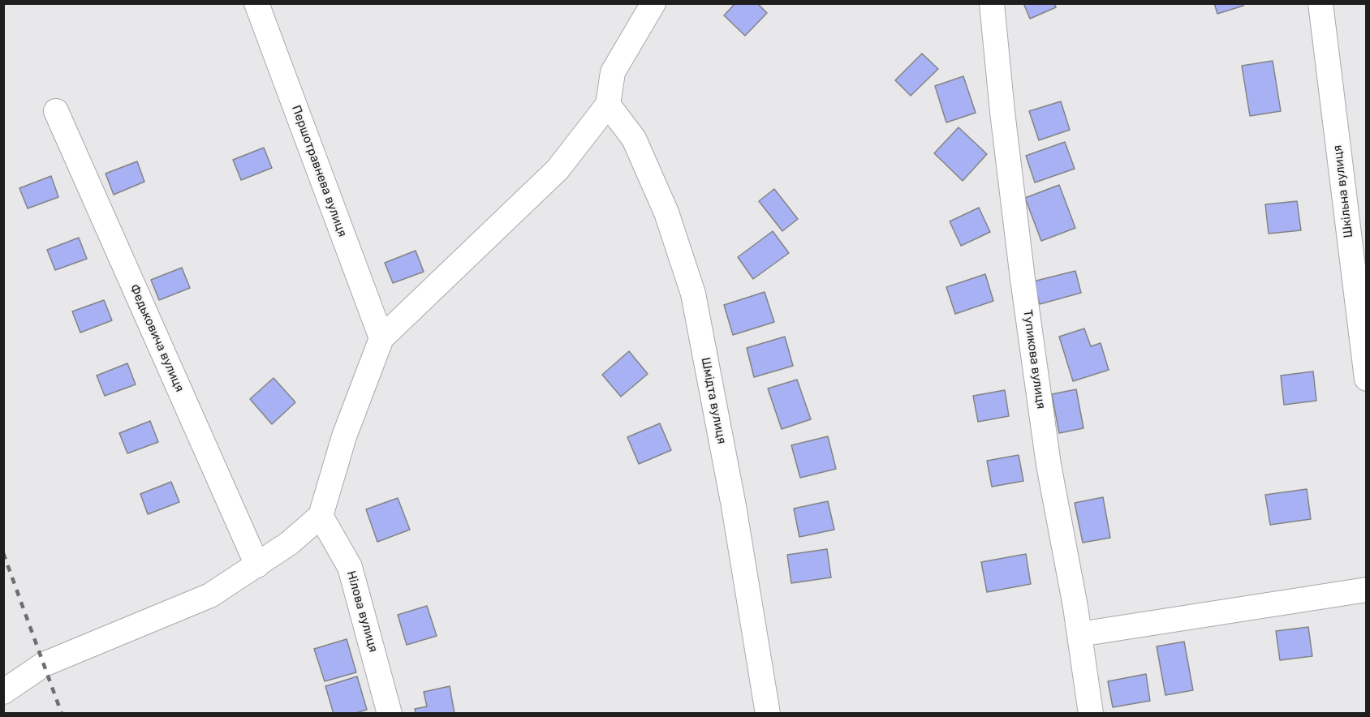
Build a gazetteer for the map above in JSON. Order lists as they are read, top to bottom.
{
  "streets": {
    "street": [
      "Першотравнева вулиця",
      "Шкільна вулиця",
      "Федьковича вулиця",
      "Тупикова вулиця",
      "Шмідта вулиця",
      "Нілова вулиця"
    ]
  }
}
